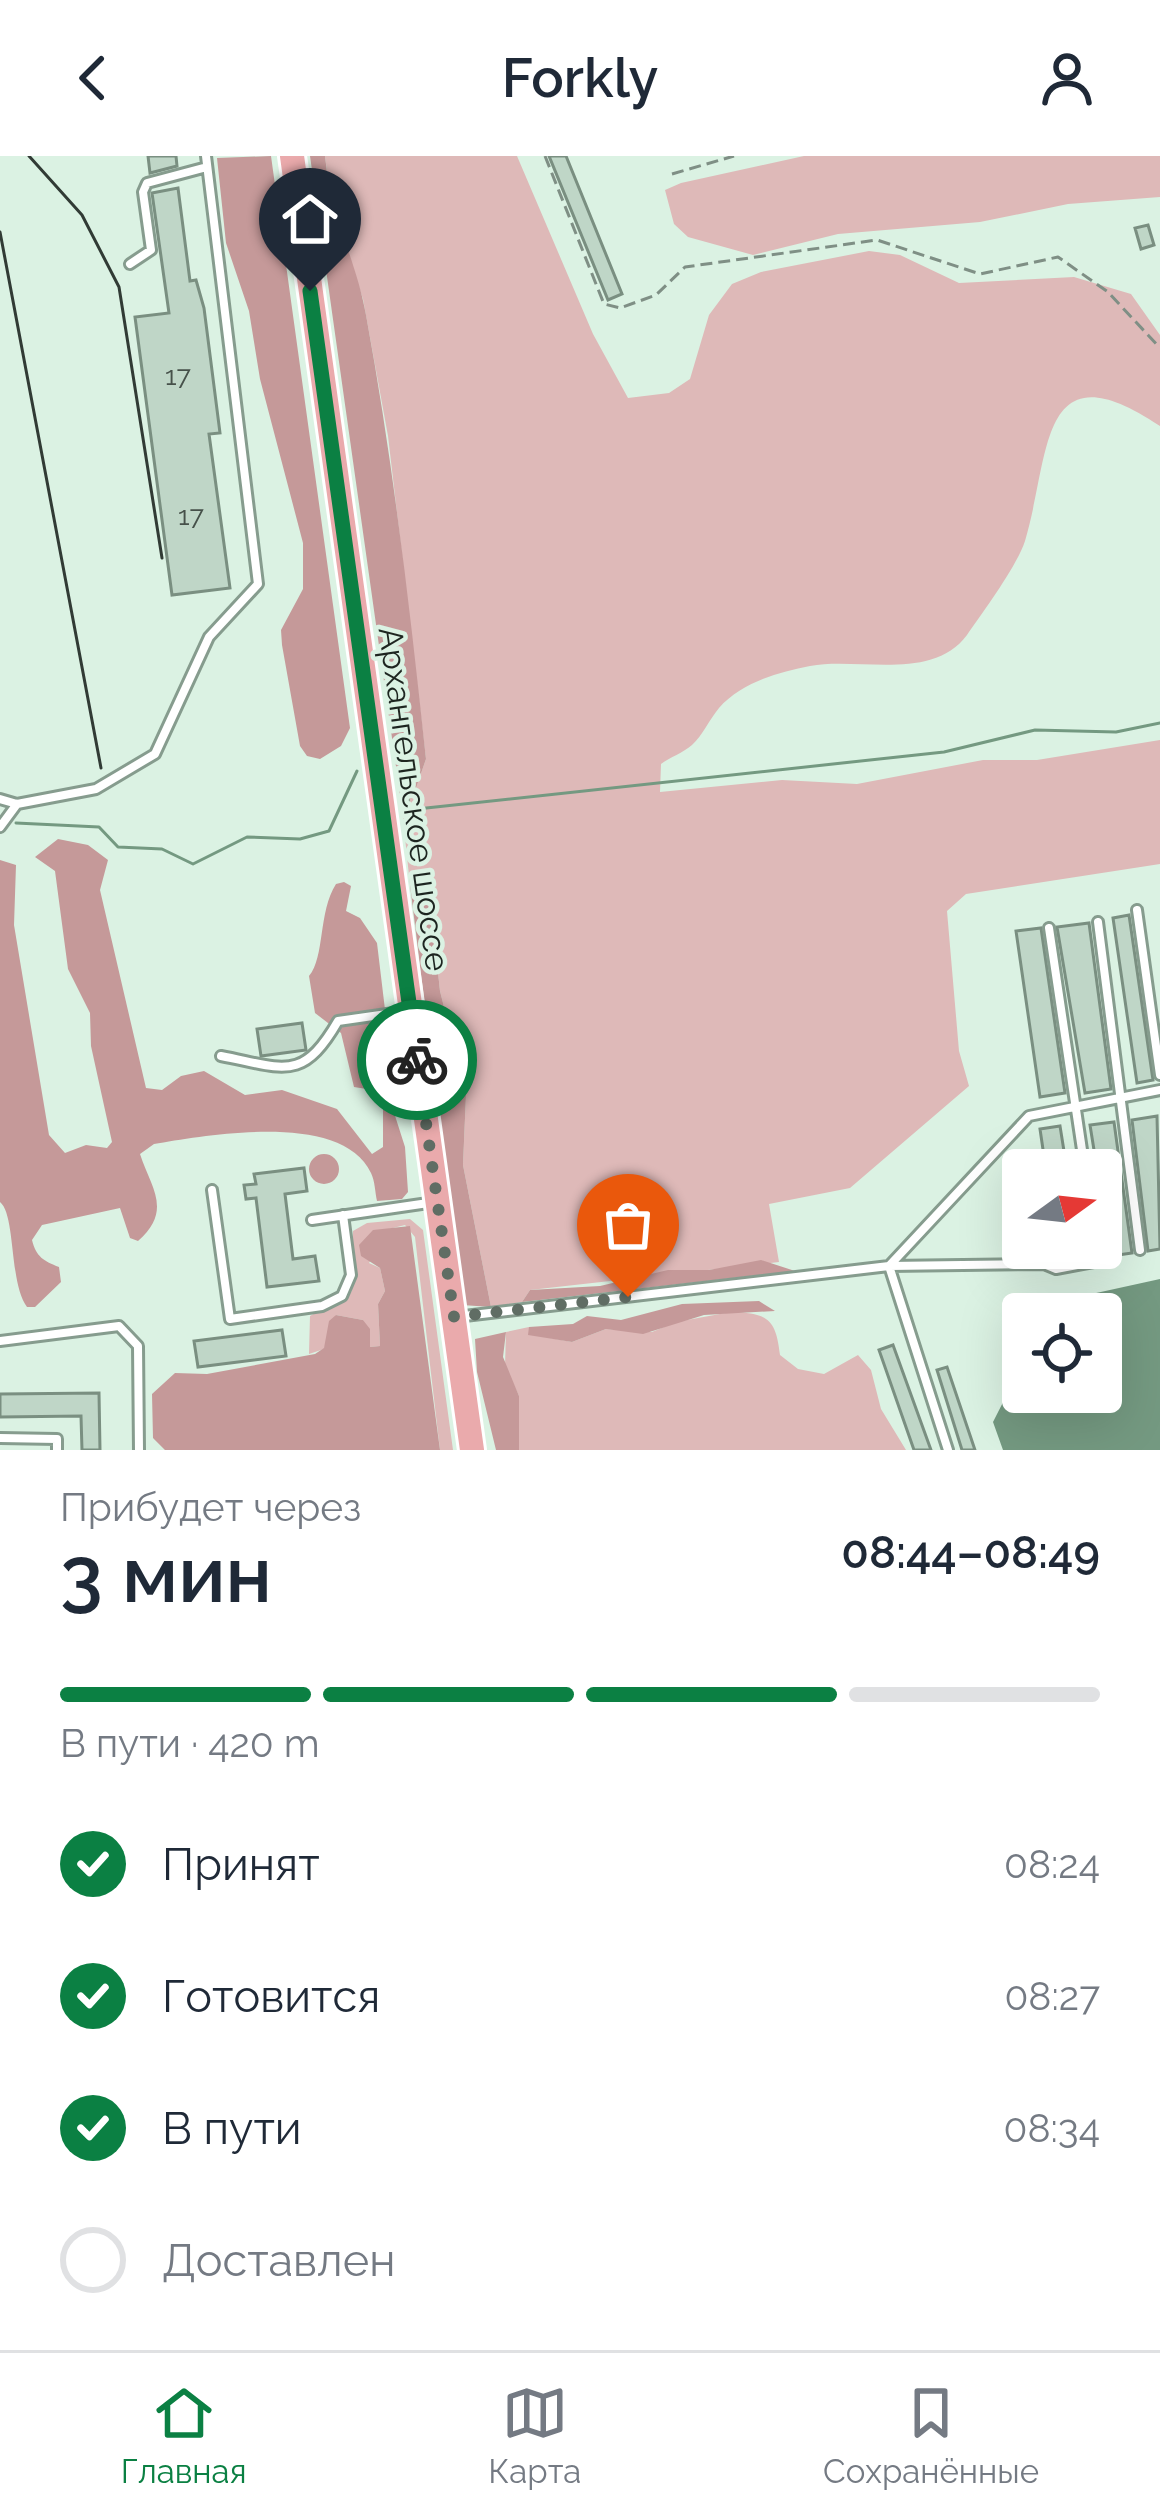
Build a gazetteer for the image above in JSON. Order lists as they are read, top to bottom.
{
  "streets": {
    "main road": ["Архангельское шоссе"]
  },
  "house_numbers": ["17", "17"],
  "north": "right",
  "page": {
    "header": "Forkly",
    "heading": ["3 мин", "Прибудет через", "08:44–08:49"],
    "bar": "В пути · 420 m",
    "list": [
      ["Принят", "08:24"],
      ["Готовится", "08:27"],
      ["В пути", "08:34"],
      "Доставлен"
    ],
    "tabs": ["Главная", "Карта", "Сохранённые"]
  }
}
